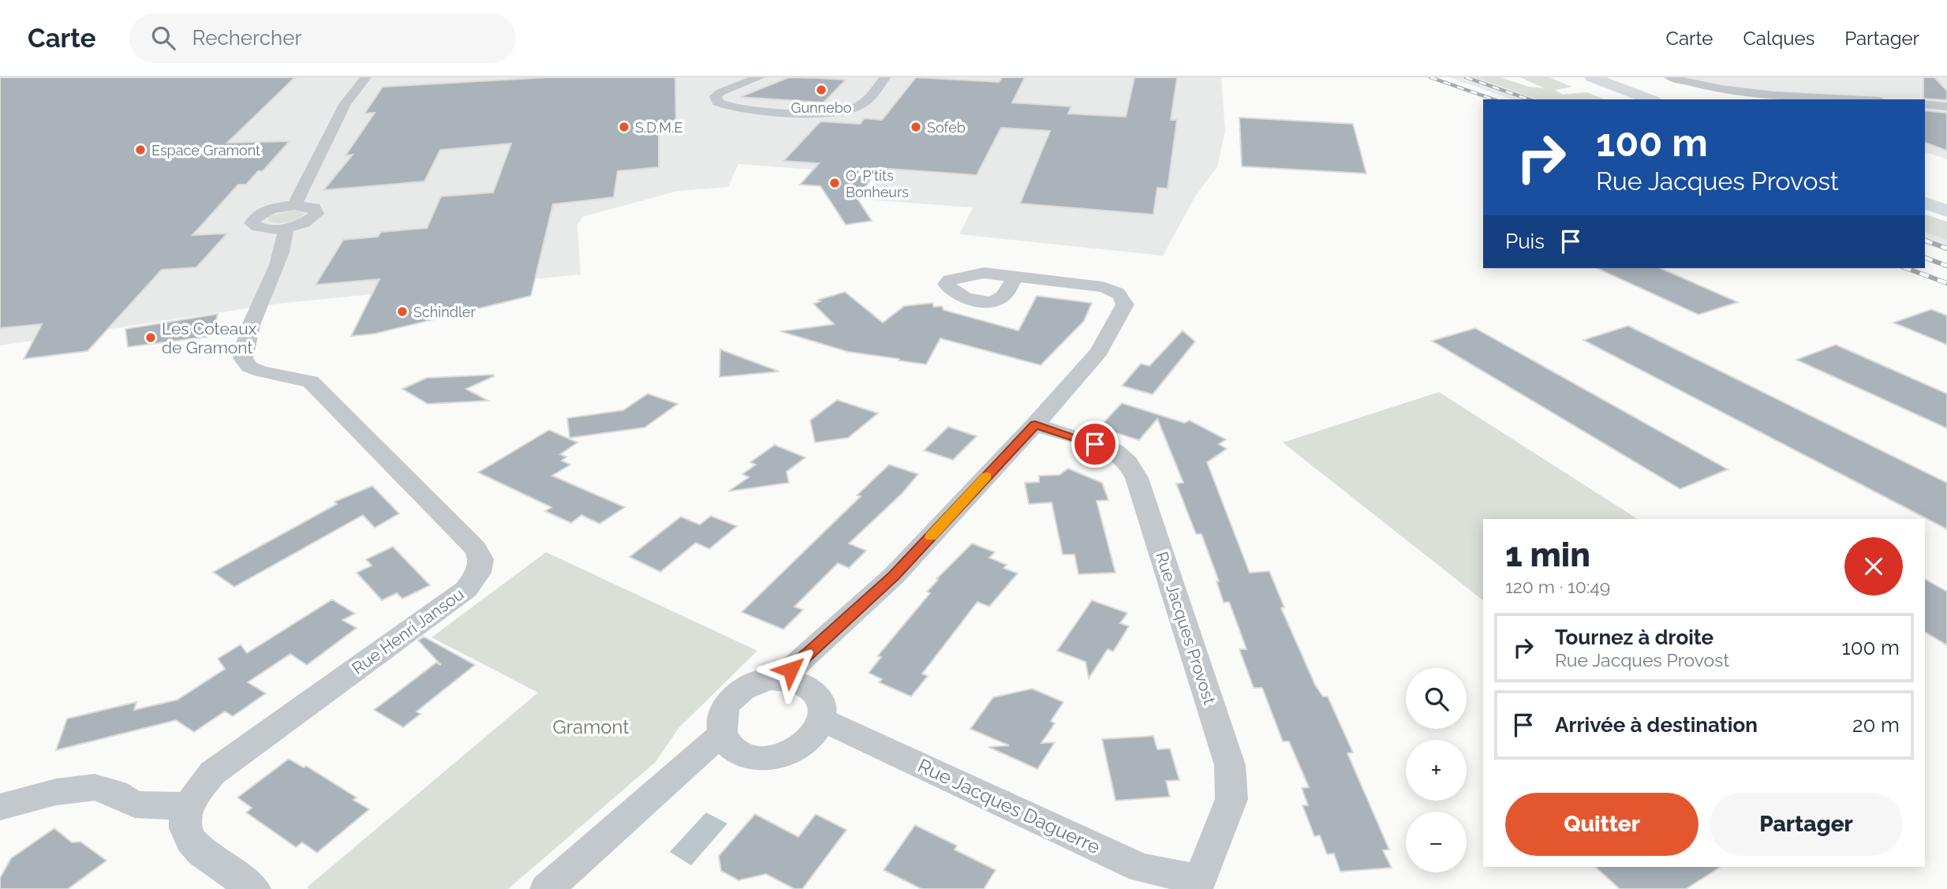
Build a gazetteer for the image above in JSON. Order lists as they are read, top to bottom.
{
  "streets": {
    "street": ["Rue Jacques Provost", "Rue Henri Jansou", "Rue Jacques Daguerre"]
  },
  "crossings": [
    ["Rue Jacques Provost", "Rue Jacques Daguerre"]
  ],
  "parks": ["Gramont"],
  "places": [
    "Gunnebo",
    "S.D.M.E",
    "Sofeb",
    "Espace Gramont",
    "O' P'tits Bonheurs",
    "Schindler",
    "Les Coteaux de Gramont"
  ],
  "page": {
    "header": "Carte",
    "search": "Rechercher",
    "nav": ["Carte", "Calques", "Partager"],
    "turn": ["100 m", "Rue Jacques Provost"],
    "then": "Puis",
    "heading": ["1 min", "120 m · 10:49"],
    "list": [
      {
        "name": "Tournez à droite",
        "note": "Rue Jacques Provost",
        "value": "100 m"
      },
      {
        "name": "Arrivée à destination",
        "value": "20 m"
      }
    ],
    "map_buttons": ["+", "−"],
    "buttons": ["Quitter", "Partager"]
  }
}
